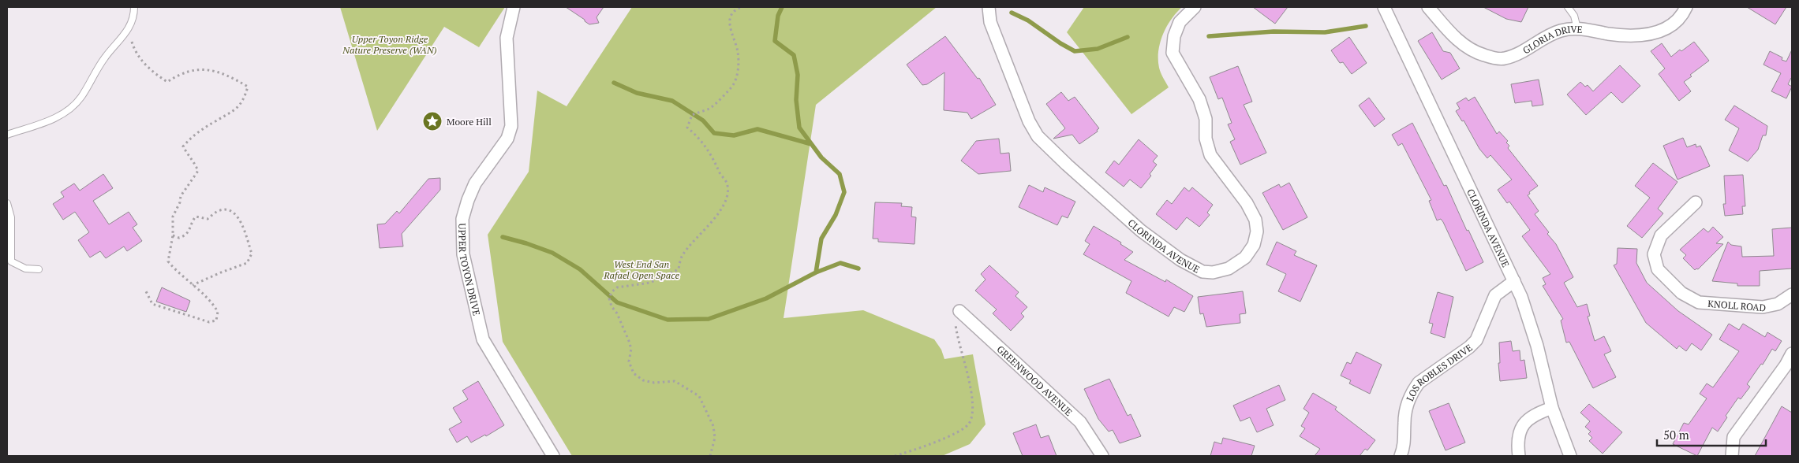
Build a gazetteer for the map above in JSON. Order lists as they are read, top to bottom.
{
  "streets": {
    "street": [
      "GLORIA DRIVE",
      "CLORINDA AVENUE",
      "UPPER TOYON DRIVE",
      "KNOLL ROAD",
      "LOS ROBLES DRIVE",
      "GREENWOOD AVENUE"
    ]
  },
  "crossings": [
    ["CLORINDA AVENUE", "LOS ROBLES DRIVE"]
  ],
  "parks": ["Upper Toyon Ridge Nature Preserve (WAN)", "West End San Rafael Open Space"],
  "places": {
    "place": ["Moore Hill"]
  },
  "scale_bar": "50 m"
}
